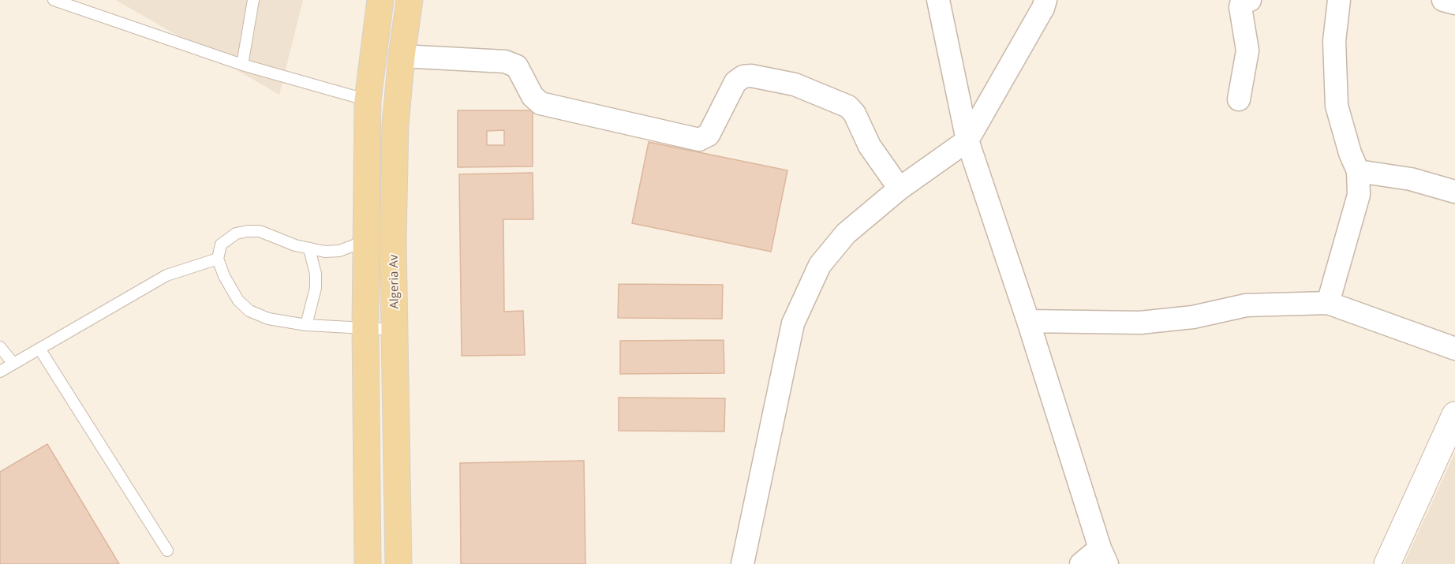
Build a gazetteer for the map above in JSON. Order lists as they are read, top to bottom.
{
  "streets": {
    "main road": ["Algeria Av"]
  }
}
